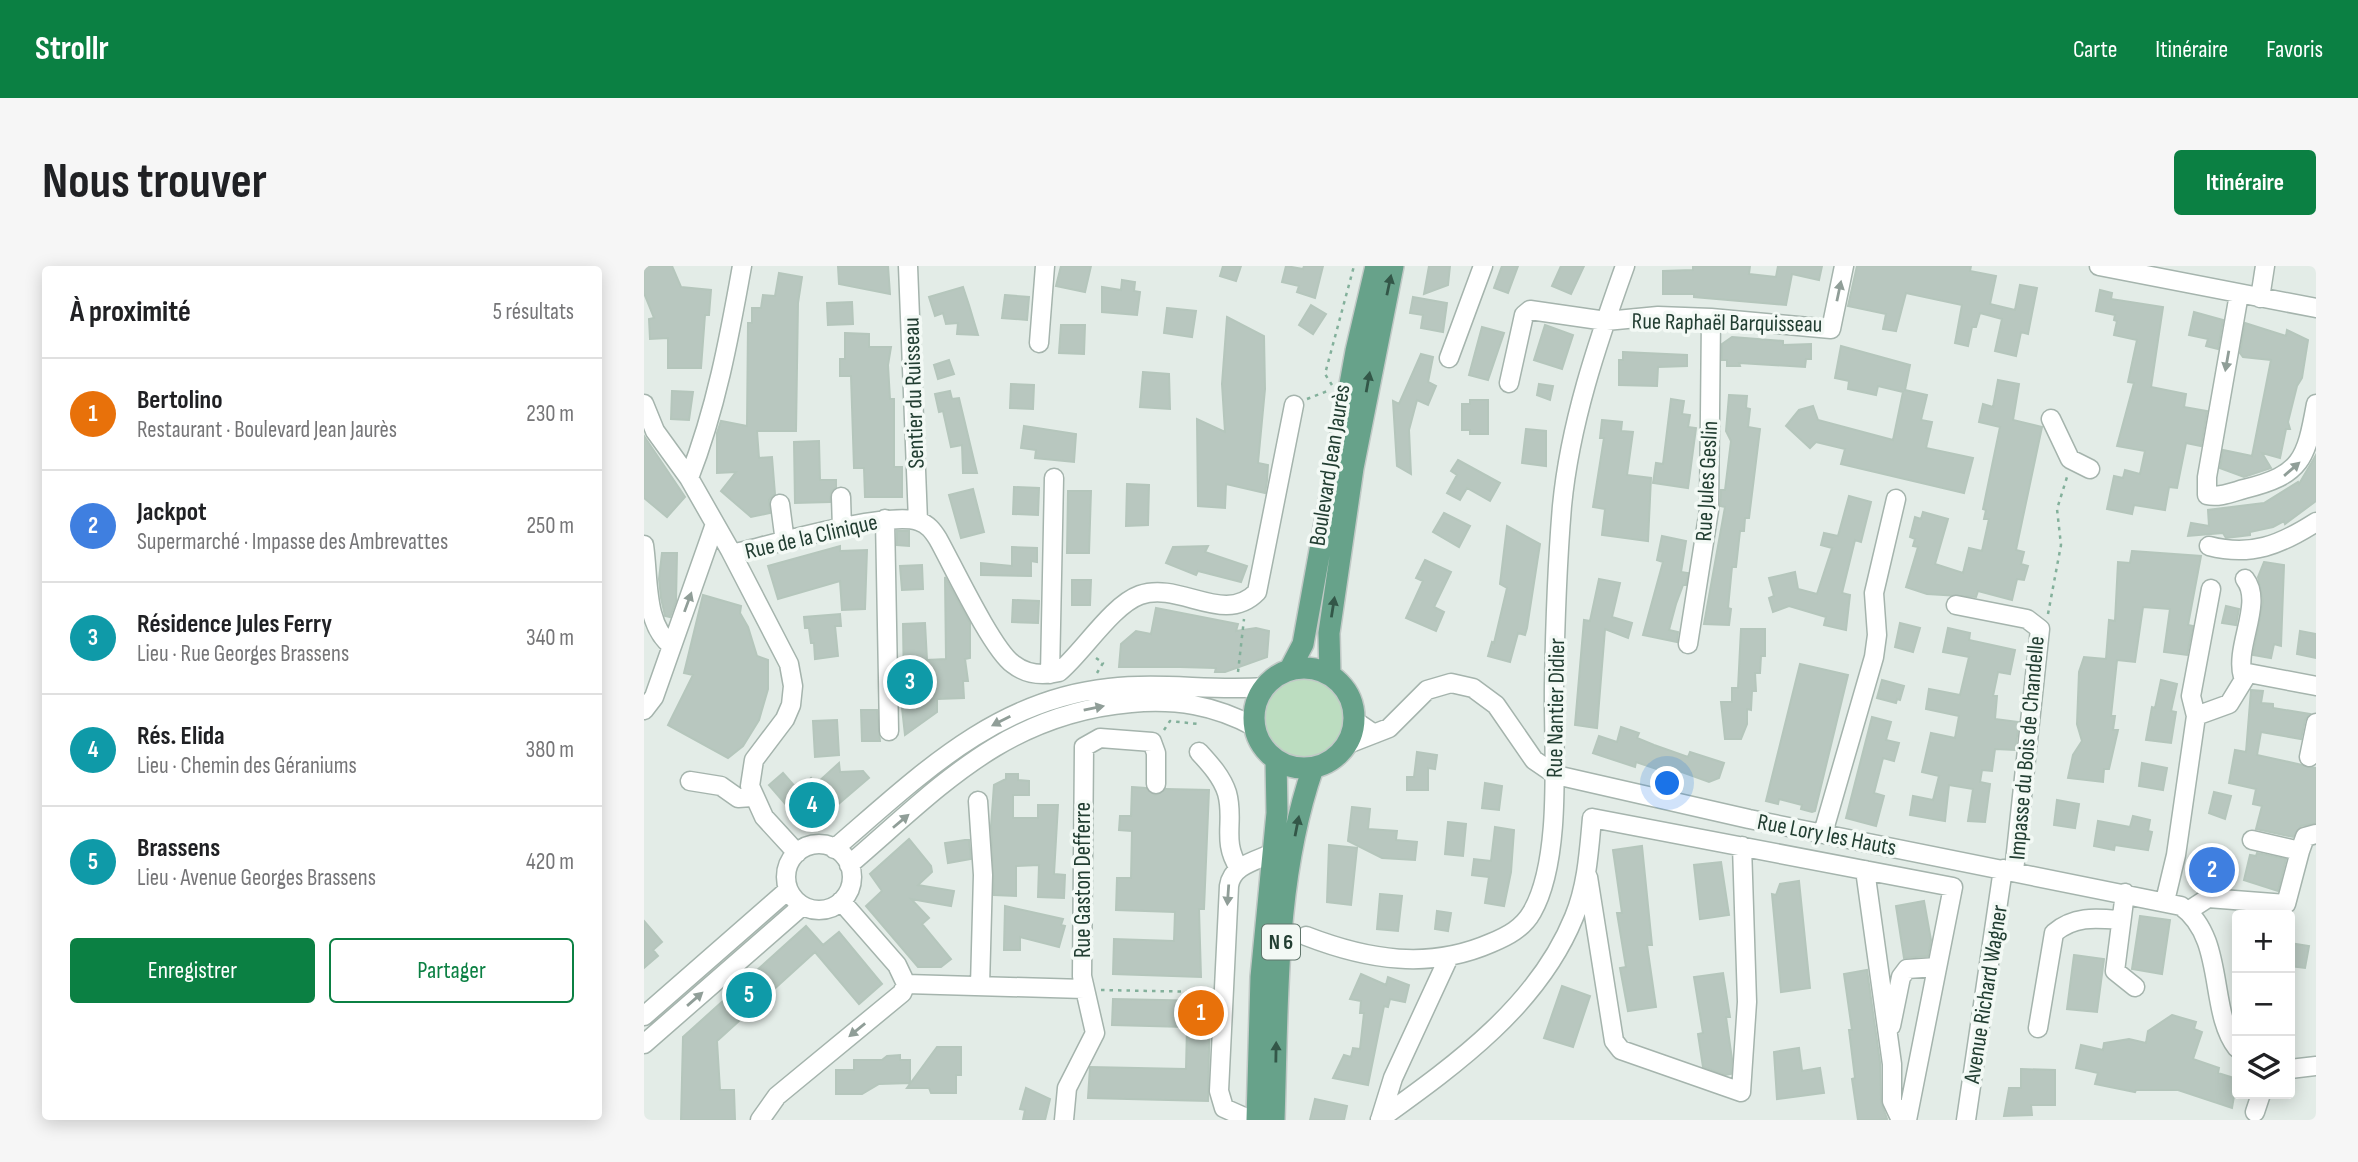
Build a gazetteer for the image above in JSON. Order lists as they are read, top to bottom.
{
  "streets": {
    "main road": ["Boulevard Jean Jaurès", "N 6"],
    "street": [
      "Rue Raphaël Barquisseau",
      "Sentier du Ruisseau",
      "Rue Jules Geslin",
      "Rue de la Clinique",
      "Rue Nantier Didier",
      "Impasse du Bois de Chandelle",
      "Rue Lory les Hauts",
      "Rue Gaston Defferre",
      "Avenue Richard Wagner"
    ]
  },
  "crossings": [
    ["Rue Raphaël Barquisseau", "Rue Jules Geslin"],
    ["Rue Raphaël Barquisseau", "Rue Nantier Didier"],
    ["Sentier du Ruisseau", "Rue de la Clinique"],
    ["Boulevard Jean Jaurès", "Rue Lory les Hauts"],
    ["Boulevard Jean Jaurès", "N 6"],
    ["Rue Nantier Didier", "Rue Lory les Hauts"],
    ["Impasse du Bois de Chandelle", "Rue Lory les Hauts"],
    ["Impasse du Bois de Chandelle", "Avenue Richard Wagner"],
    ["Rue Lory les Hauts", "N 6"],
    ["Rue Lory les Hauts", "Avenue Richard Wagner"]
  ],
  "page": {
    "header": "Strollr",
    "nav": ["Carte", "Itinéraire", "Favoris"],
    "buttons": [
      "Itinéraire",
      ["Enregistrer", "Partager"]
    ],
    "title": "Nous trouver",
    "heading": ["À proximité", "5 résultats"],
    "list": [
      {
        "mark": "1",
        "name": "Bertolino",
        "note": "Restaurant · Boulevard Jean Jaurès",
        "value": "230 m"
      },
      {
        "mark": "2",
        "name": "Jackpot",
        "note": "Supermarché · Impasse des Ambrevattes",
        "value": "250 m"
      },
      {
        "mark": "3",
        "name": "Résidence Jules Ferry",
        "note": "Lieu · Rue Georges Brassens",
        "value": "340 m"
      },
      {
        "mark": "4",
        "name": "Rés. Elida",
        "note": "Lieu · Chemin des Géraniums",
        "value": "380 m"
      },
      {
        "mark": "5",
        "name": "Brassens",
        "note": "Lieu · Avenue Georges Brassens",
        "value": "420 m"
      }
    ],
    "pins": [
      "3",
      "4",
      "2",
      "5",
      "1"
    ],
    "map_buttons": ["+", "−"]
  }
}
